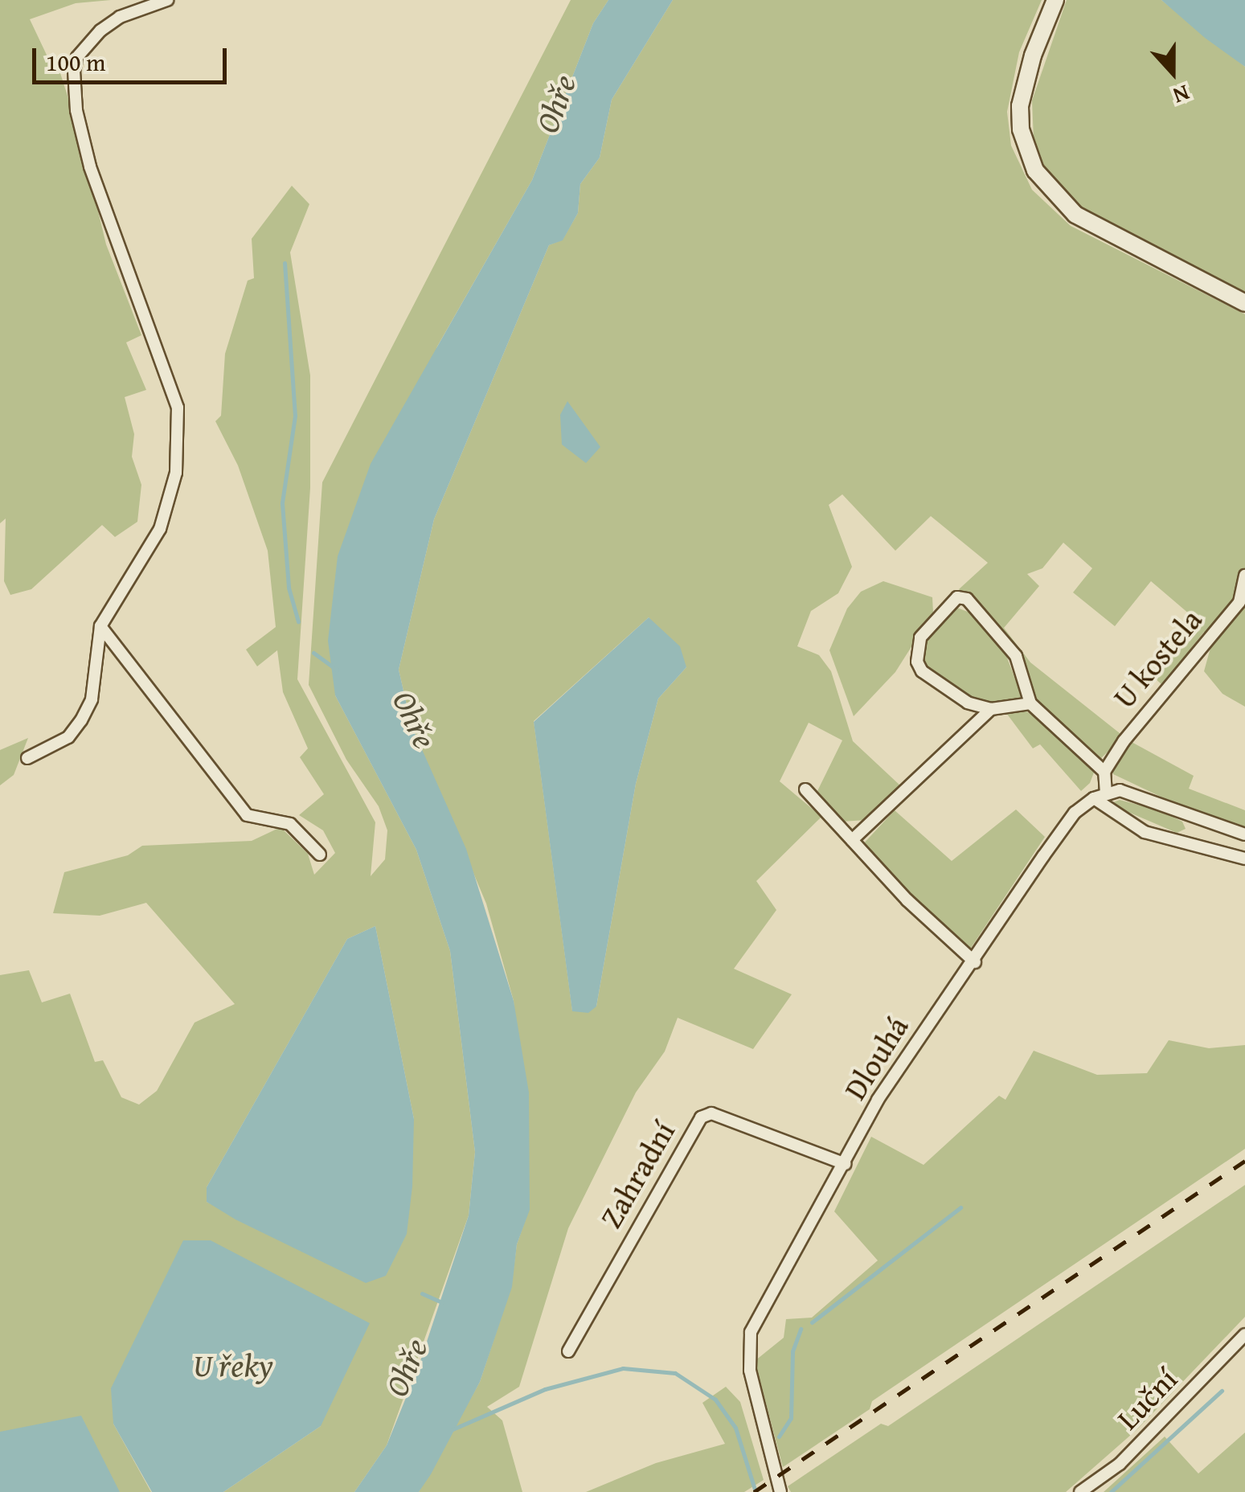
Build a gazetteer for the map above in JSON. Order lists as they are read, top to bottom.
{
  "streets": {
    "street": [
      "U kostela",
      "Dlouhá",
      "Zahradní",
      "Luční"
    ]
  },
  "crossings": [
    ["Dlouhá", "Zahradní"]
  ],
  "water": ["Ohře", "U řeky"],
  "scale_bar": "100 m",
  "north": "bottom"
}
